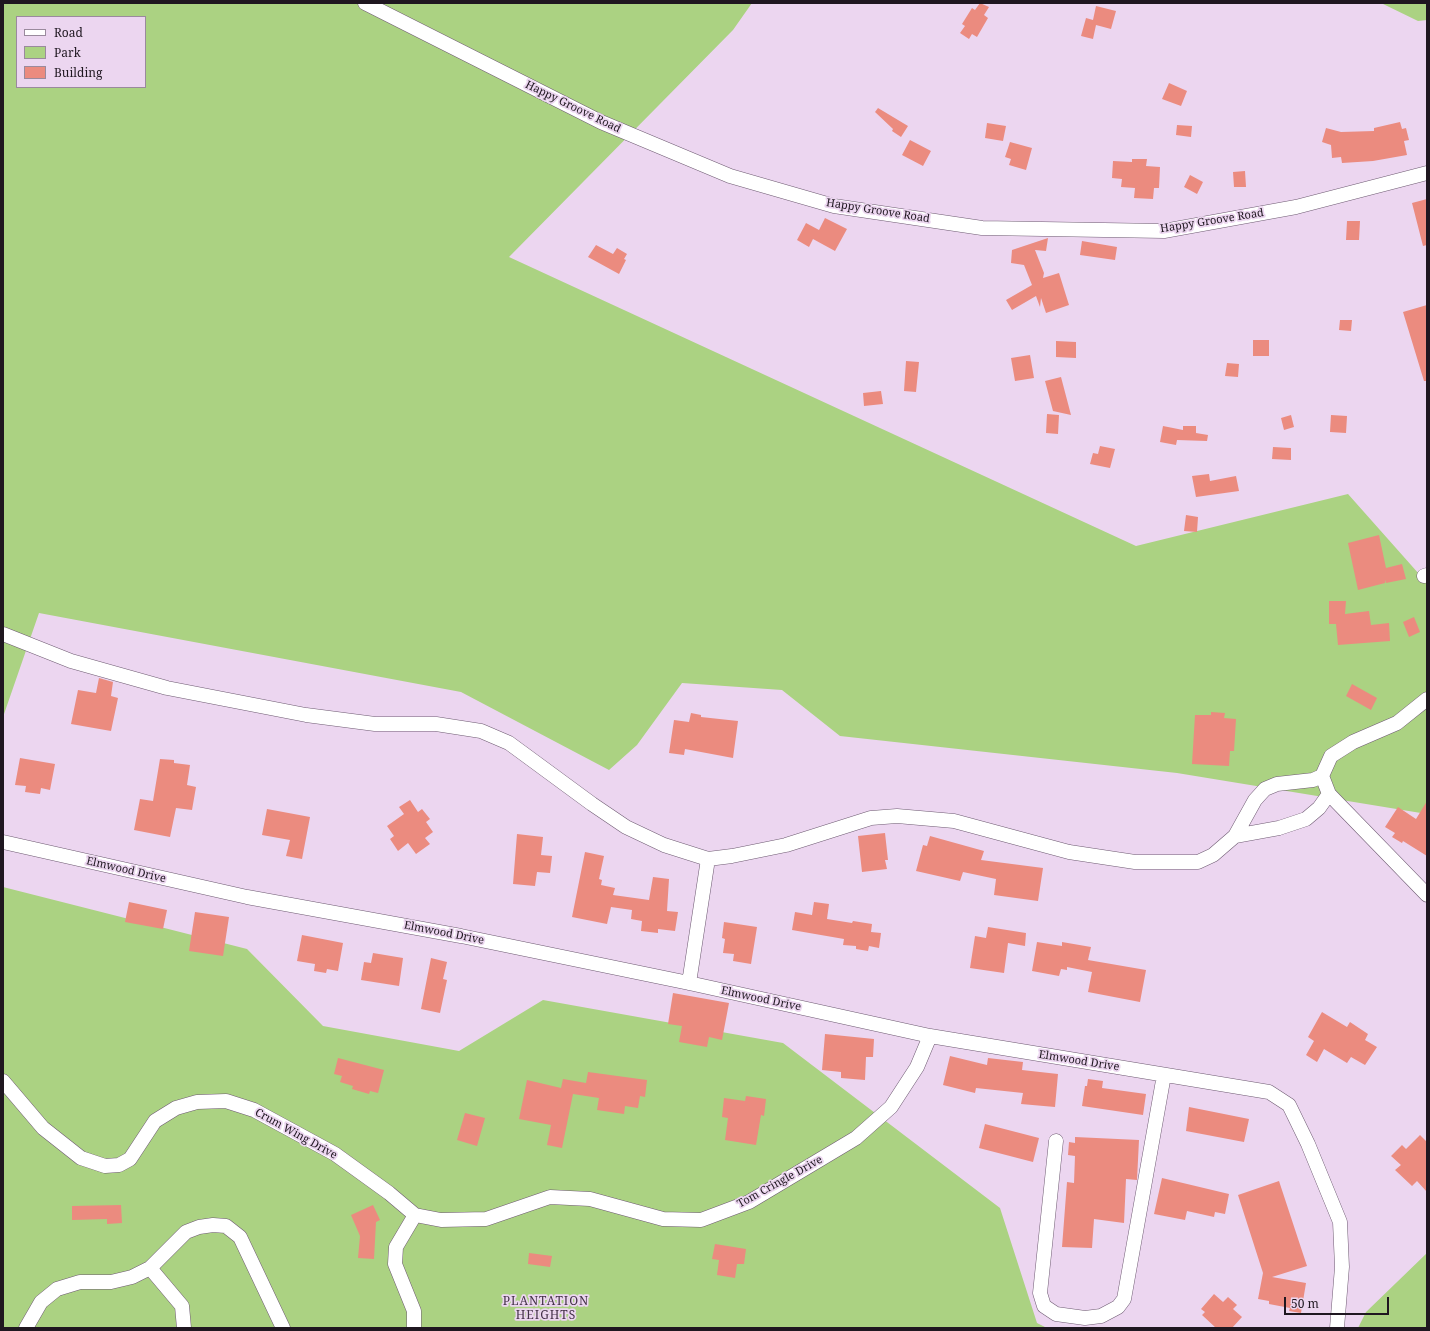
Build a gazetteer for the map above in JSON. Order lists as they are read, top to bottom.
{
  "streets": {
    "street": [
      "Happy Groove Road",
      "Elmwood Drive",
      "Crum Wing Drive",
      "Tom Cringle Drive"
    ]
  },
  "crossings": [
    ["Elmwood Drive", "Tom Cringle Drive"],
    ["Crum Wing Drive", "Tom Cringle Drive"]
  ],
  "districts": ["PLANTATION HEIGHTS"],
  "legend": ["Road", "Park", "Building"],
  "scale_bar": "50 m"
}
